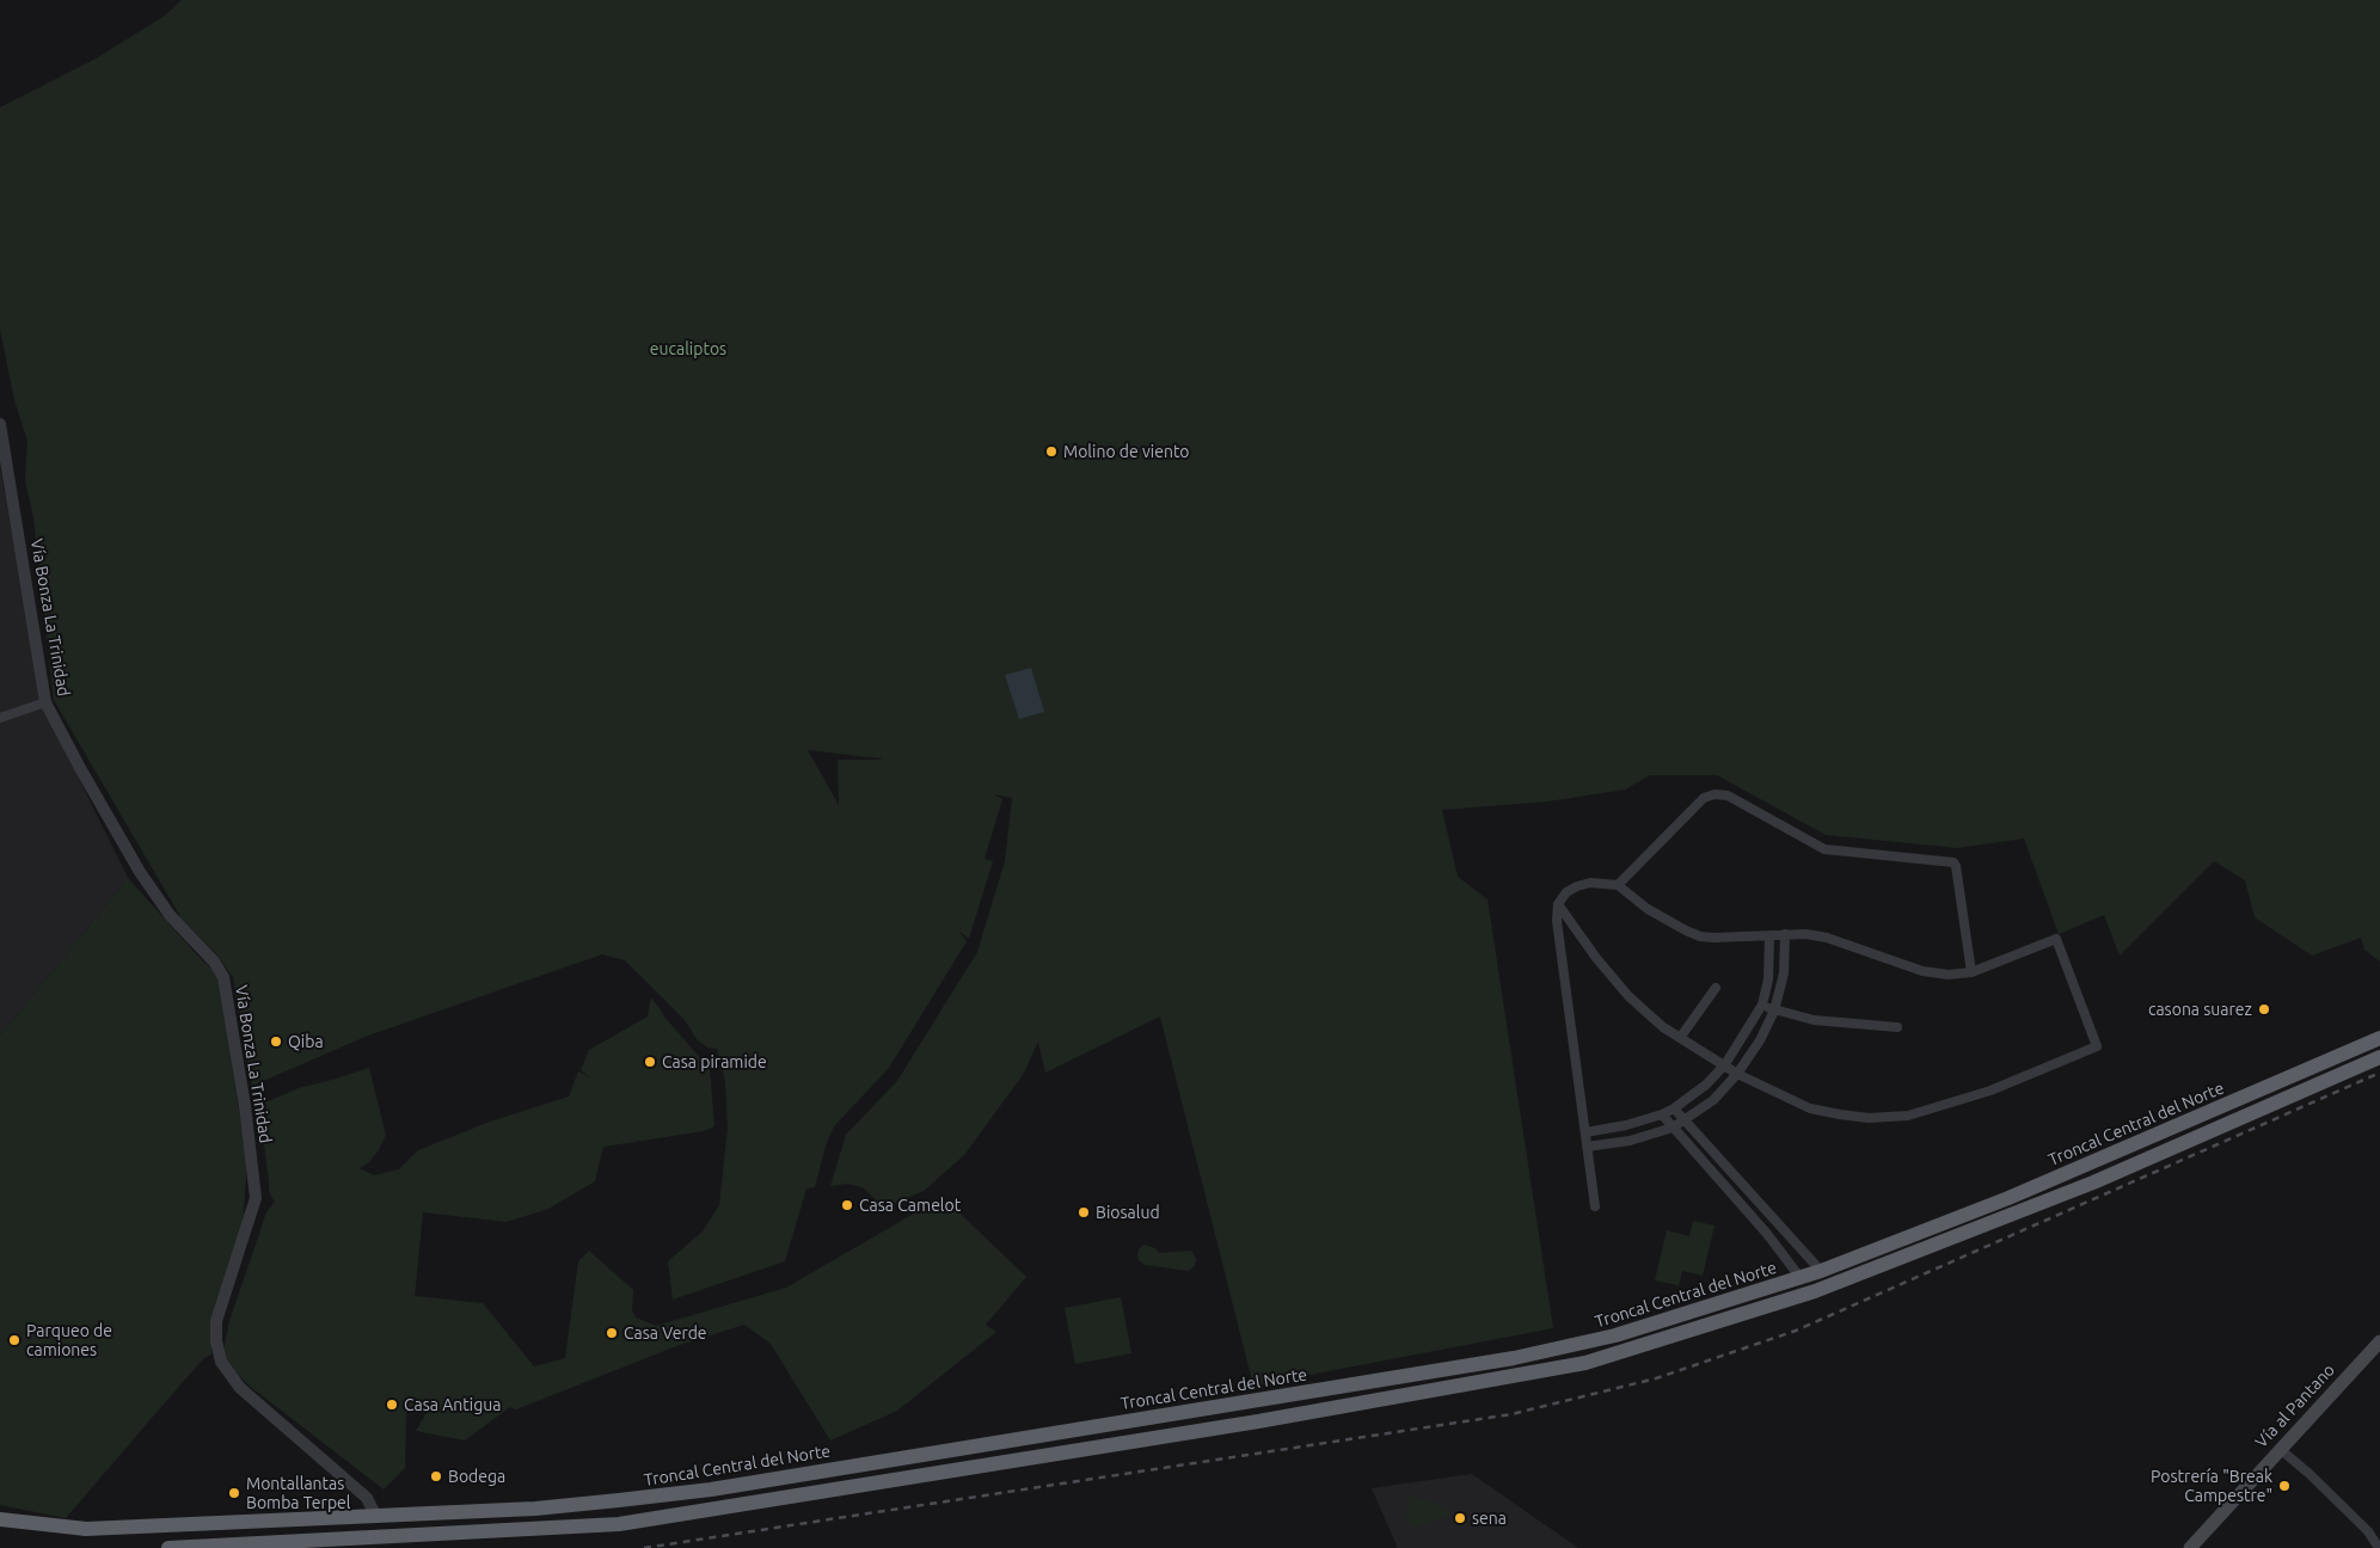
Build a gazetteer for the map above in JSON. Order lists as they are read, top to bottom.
{
  "streets": {
    "highway": ["Troncal Central del Norte"],
    "main road": ["Vía al Pantano"],
    "street": ["Vía Bonza La Trinidad"]
  },
  "crossings": [
    ["Vía Bonza La Trinidad", "Troncal Central del Norte"]
  ],
  "parks": ["eucaliptos"],
  "places": [
    "Molino de viento",
    "casona suarez",
    "Qiba",
    "Casa piramide",
    "Casa Camelot",
    "Biosalud",
    "Casa Verde",
    "Parqueo de camiones",
    "Casa Antigua",
    "Bodega",
    "Postrería \"Break Campestre\"",
    "Montallantas Bomba Terpel",
    "sena"
  ]
}
